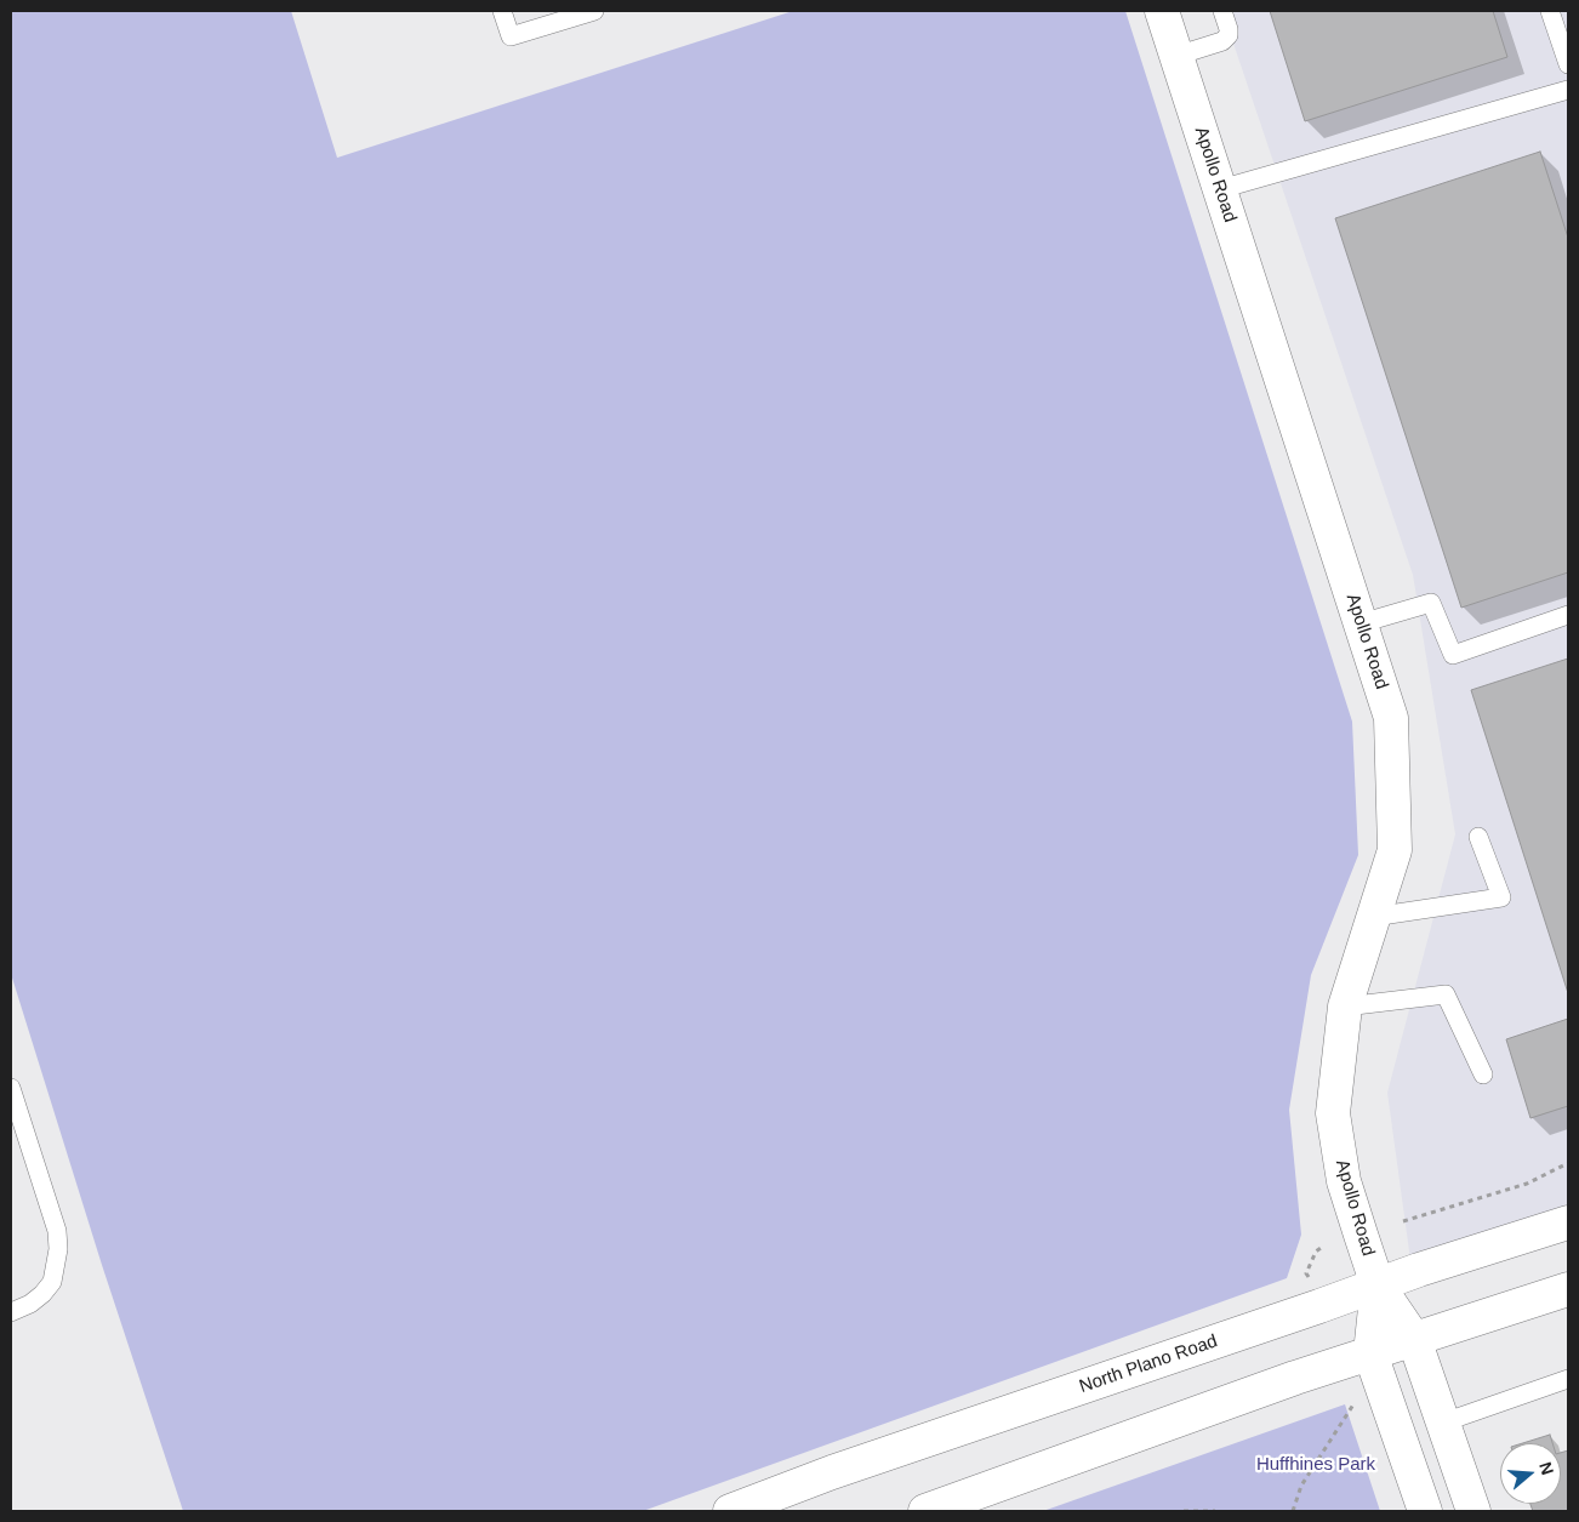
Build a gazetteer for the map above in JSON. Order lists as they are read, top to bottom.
{
  "streets": {
    "street": ["Apollo Road", "North Plano Road"]
  },
  "crossings": [
    ["Apollo Road", "North Plano Road"]
  ],
  "parks": ["Huffhines Park"],
  "north": "right"
}
